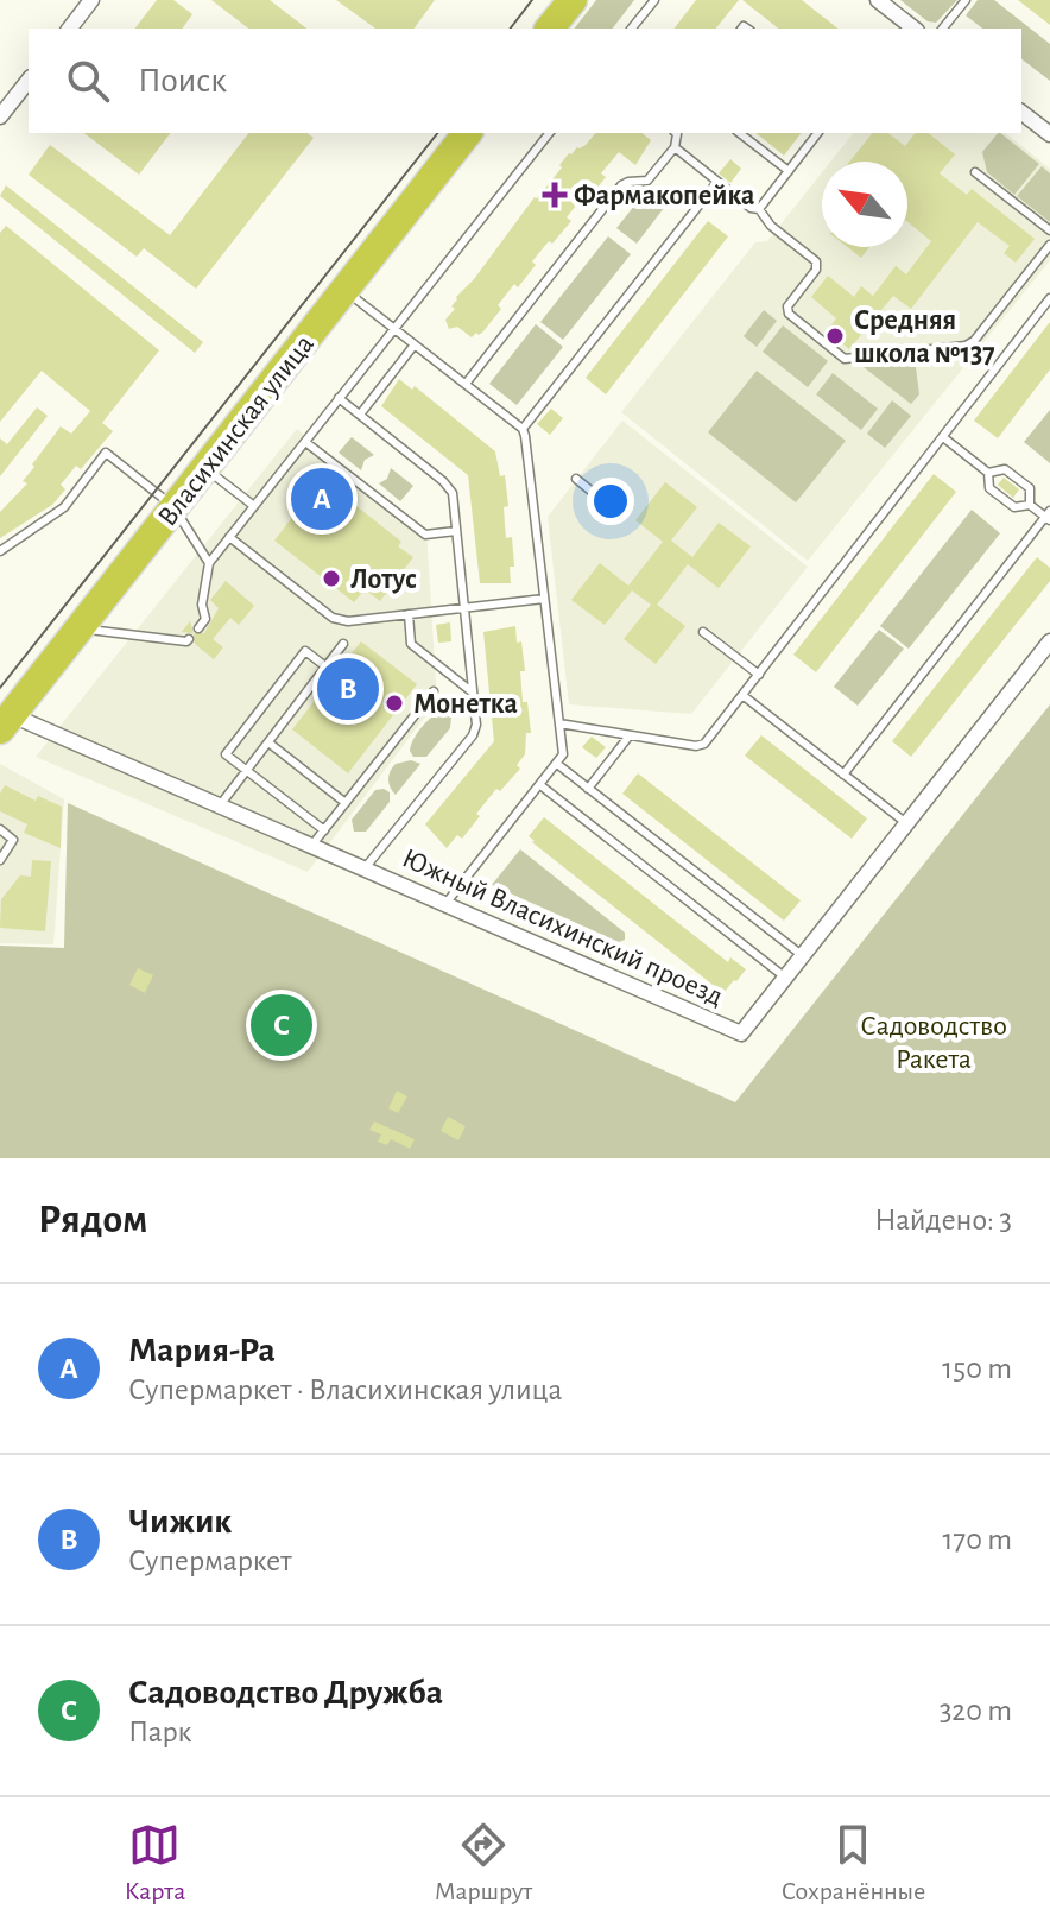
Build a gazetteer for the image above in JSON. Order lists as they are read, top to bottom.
{
  "streets": {
    "highway": ["Власихинская улица"],
    "street": ["Южный Власихинский проезд"]
  },
  "crossings": [
    ["Власихинская улица", "Южный Власихинский проезд"]
  ],
  "parks": ["Садоводство Ракета"],
  "places": {
    "health": ["Фармакопейка"],
    "other": ["Средняя школа №137", "Лотус", "Монетка"]
  },
  "north": "top left",
  "page": {
    "search": "Поиск",
    "pins": ["A", "B", "C"],
    "heading": ["Рядом", "Найдено: 3"],
    "list": [
      {
        "mark": "A",
        "name": "Мария-Ра",
        "note": "Супермаркет · Власихинская улица",
        "value": "150 m"
      },
      {
        "mark": "B",
        "name": "Чижик",
        "note": "Супермаркет",
        "value": "170 m"
      },
      {
        "mark": "C",
        "name": "Садоводство Дружба",
        "note": "Парк",
        "value": "320 m"
      }
    ],
    "nav": ["Карта", "Маршрут", "Сохранённые"]
  }
}
